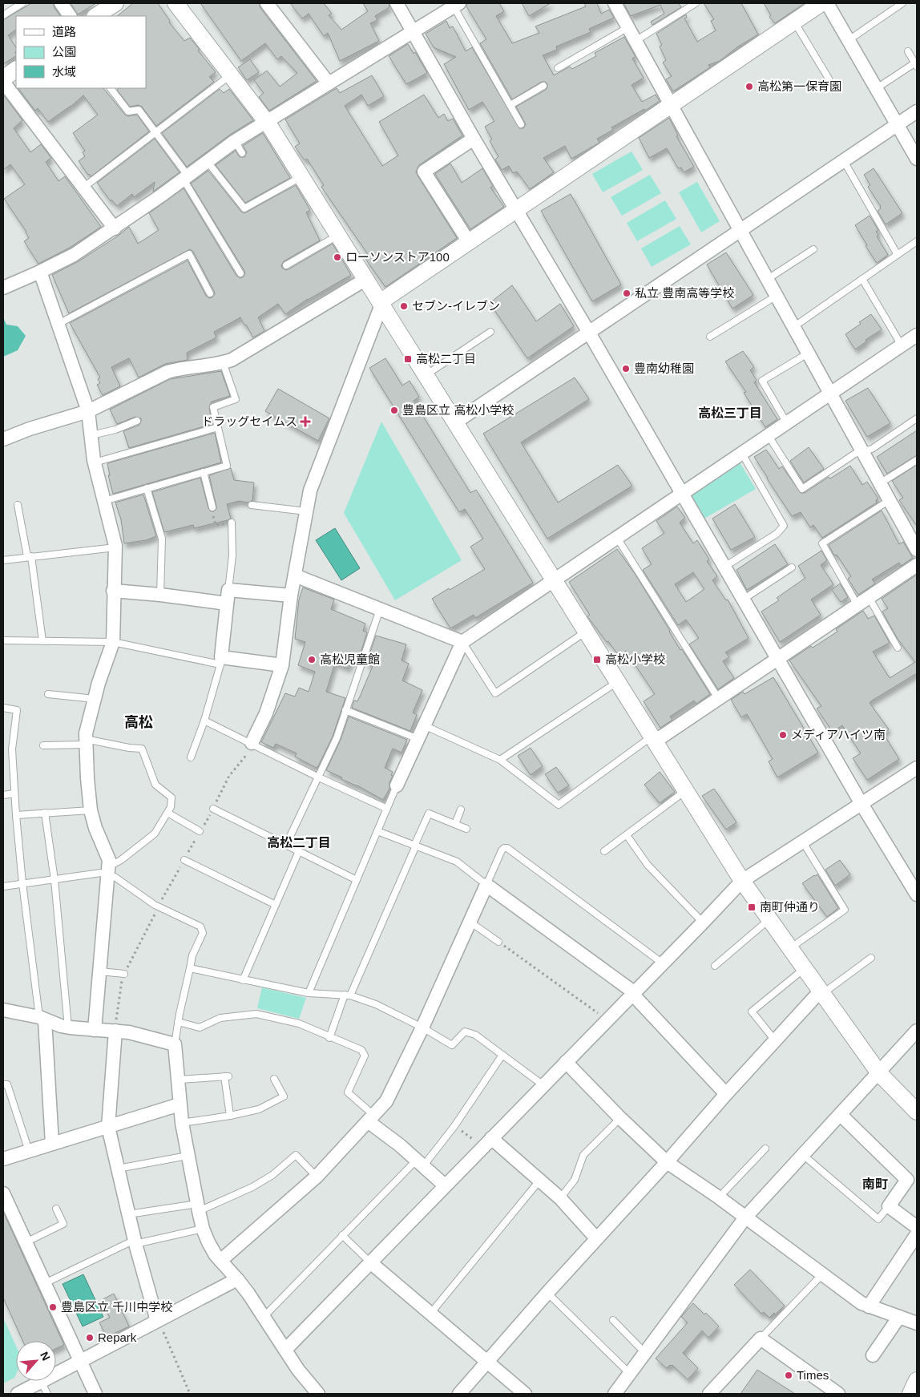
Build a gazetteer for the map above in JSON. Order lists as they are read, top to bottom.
{
  "districts": [
    "高松三丁目",
    "高松",
    "高松二丁目",
    "南町"
  ],
  "places": {
    "other": [
      "高松第一保育園",
      "ローソンストア100",
      "私立 豊南高等学校",
      "セブン-イレブン",
      "豊南幼稚園",
      "豊島区立 高松小学校",
      "高松児童館",
      "メディアハイツ南",
      "豊島区立 千川中学校",
      "Repark",
      "Times"
    ],
    "transit": ["高松二丁目", "高松小学校", "南町仲通り"],
    "health": ["ドラッグセイムス"]
  },
  "legend": ["道路", "公園", "水域"],
  "north": "top right"
}
